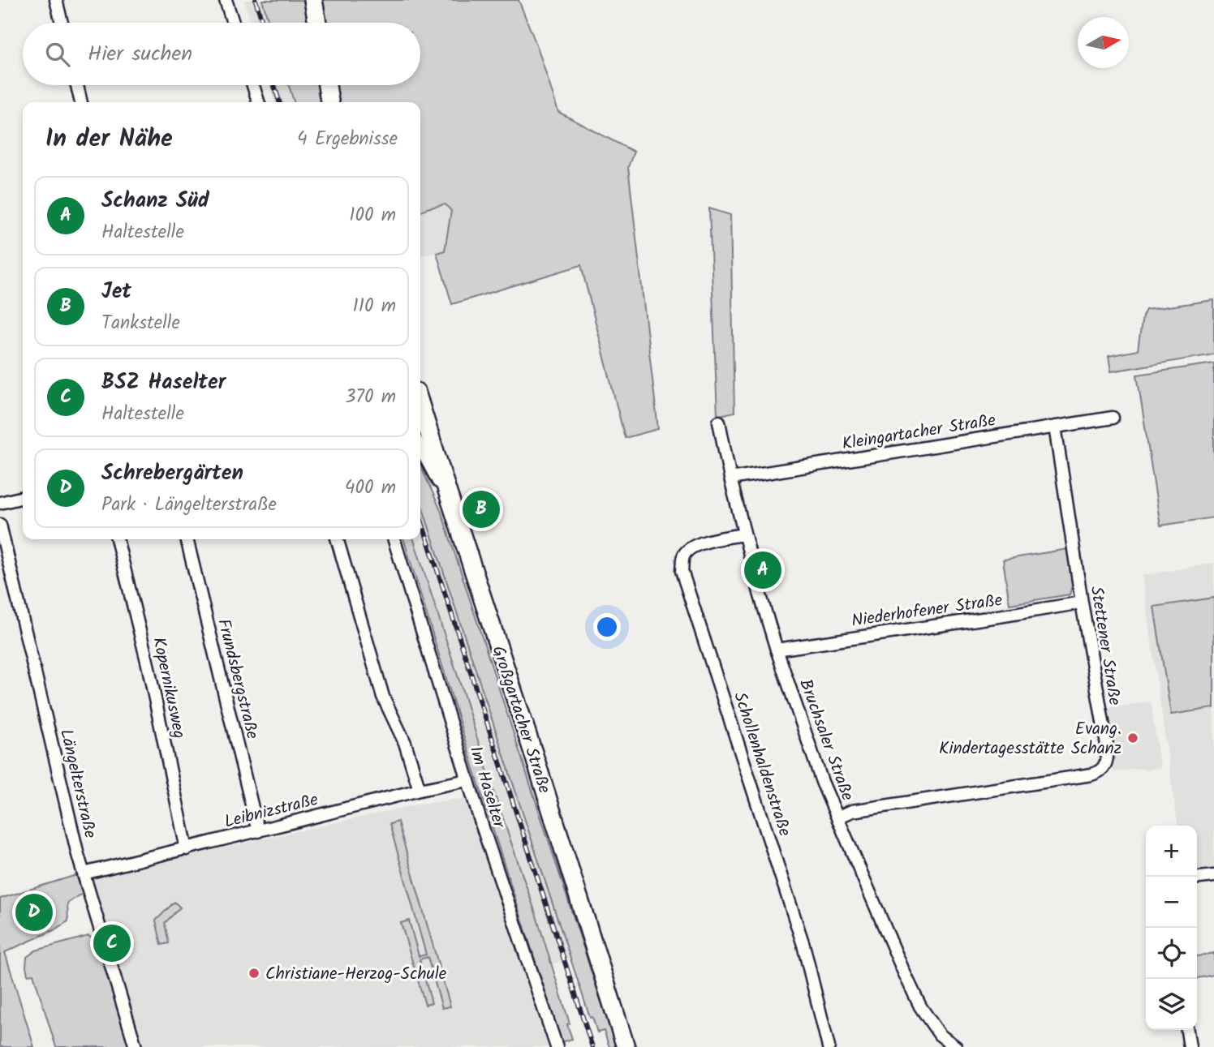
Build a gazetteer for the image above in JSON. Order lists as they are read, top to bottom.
{
  "streets": {
    "main road": ["Großgartacher Straße"],
    "street": [
      "Kleingartacher Straße",
      "Niederhofener Straße",
      "Stettener Straße",
      "Frundsbergstraße",
      "Kopernikusweg",
      "Bruchsaler Straße",
      "Schollenhaldenstraße",
      "Längelterstraße",
      "Im Haselter",
      "Leibnizstraße"
    ]
  },
  "crossings": [
    ["Kleingartacher Straße", "Stettener Straße"],
    ["Kleingartacher Straße", "Bruchsaler Straße"],
    ["Niederhofener Straße", "Stettener Straße"],
    ["Niederhofener Straße", "Bruchsaler Straße"],
    ["Stettener Straße", "Bruchsaler Straße"],
    ["Frundsbergstraße", "Leibnizstraße"],
    ["Kopernikusweg", "Leibnizstraße"],
    ["Bruchsaler Straße", "Schollenhaldenstraße"],
    ["Längelterstraße", "Leibnizstraße"],
    ["Im Haselter", "Leibnizstraße"]
  ],
  "places": ["Evang. Kindertagesstätte Schanz", "Christiane-Herzog-Schule"],
  "north": "right",
  "page": {
    "search": "Hier suchen",
    "heading": ["In der Nähe", "4 Ergebnisse"],
    "list": [
      {
        "mark": "A",
        "name": "Schanz Süd",
        "note": "Haltestelle",
        "value": "100 m"
      },
      {
        "mark": "B",
        "name": "Jet",
        "note": "Tankstelle",
        "value": "110 m"
      },
      {
        "mark": "C",
        "name": "BSZ Haselter",
        "note": "Haltestelle",
        "value": "370 m"
      },
      {
        "mark": "D",
        "name": "Schrebergärten",
        "note": "Park · Längelterstraße",
        "value": "400 m"
      }
    ],
    "pins": [
      "B",
      "A",
      "D",
      "C"
    ],
    "map_buttons": ["+", "−"]
  }
}
